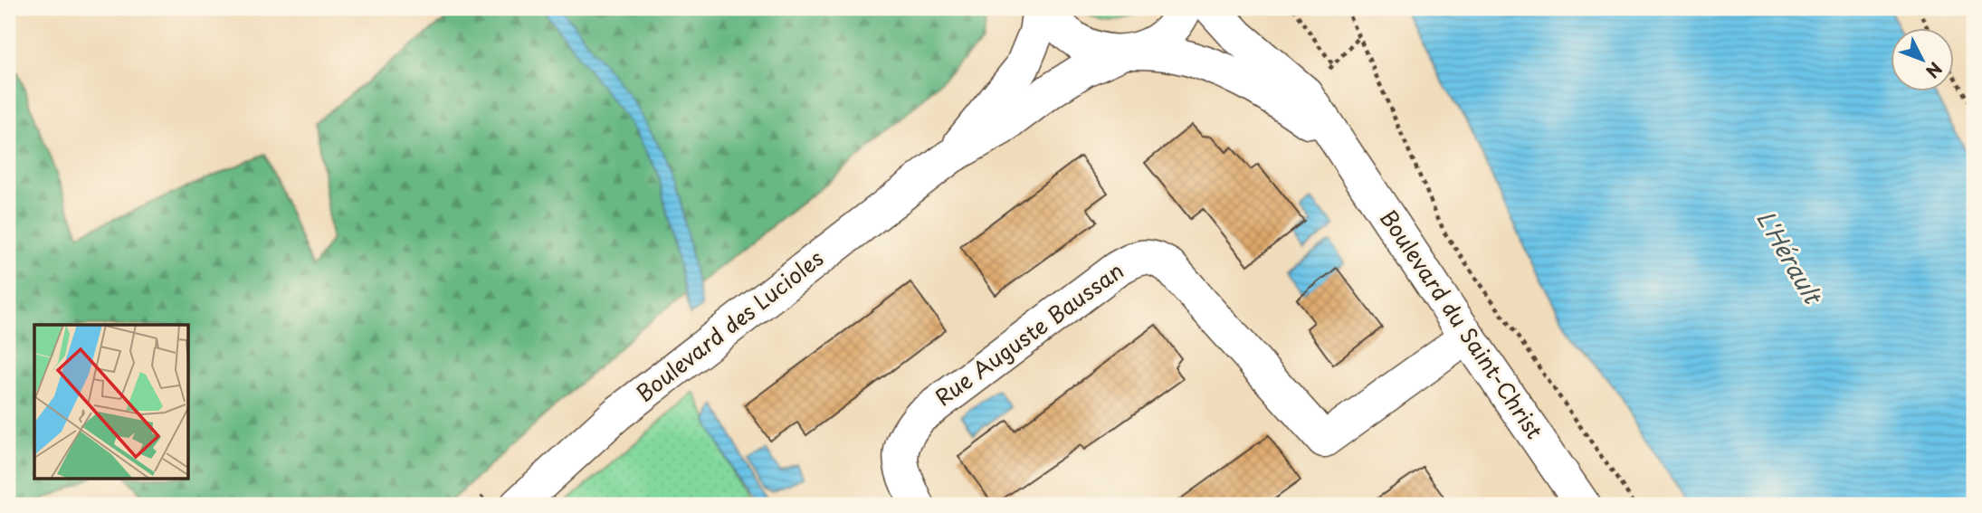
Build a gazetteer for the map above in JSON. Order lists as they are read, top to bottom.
{
  "streets": {
    "street": ["Boulevard du Saint-Christ", "Boulevard des Lucioles", "Rue Auguste Baussan"]
  },
  "crossings": [
    ["Boulevard du Saint-Christ", "Boulevard des Lucioles"],
    ["Boulevard du Saint-Christ", "Rue Auguste Baussan"]
  ],
  "water": ["L'Hérault"],
  "north": "bottom right"
}
